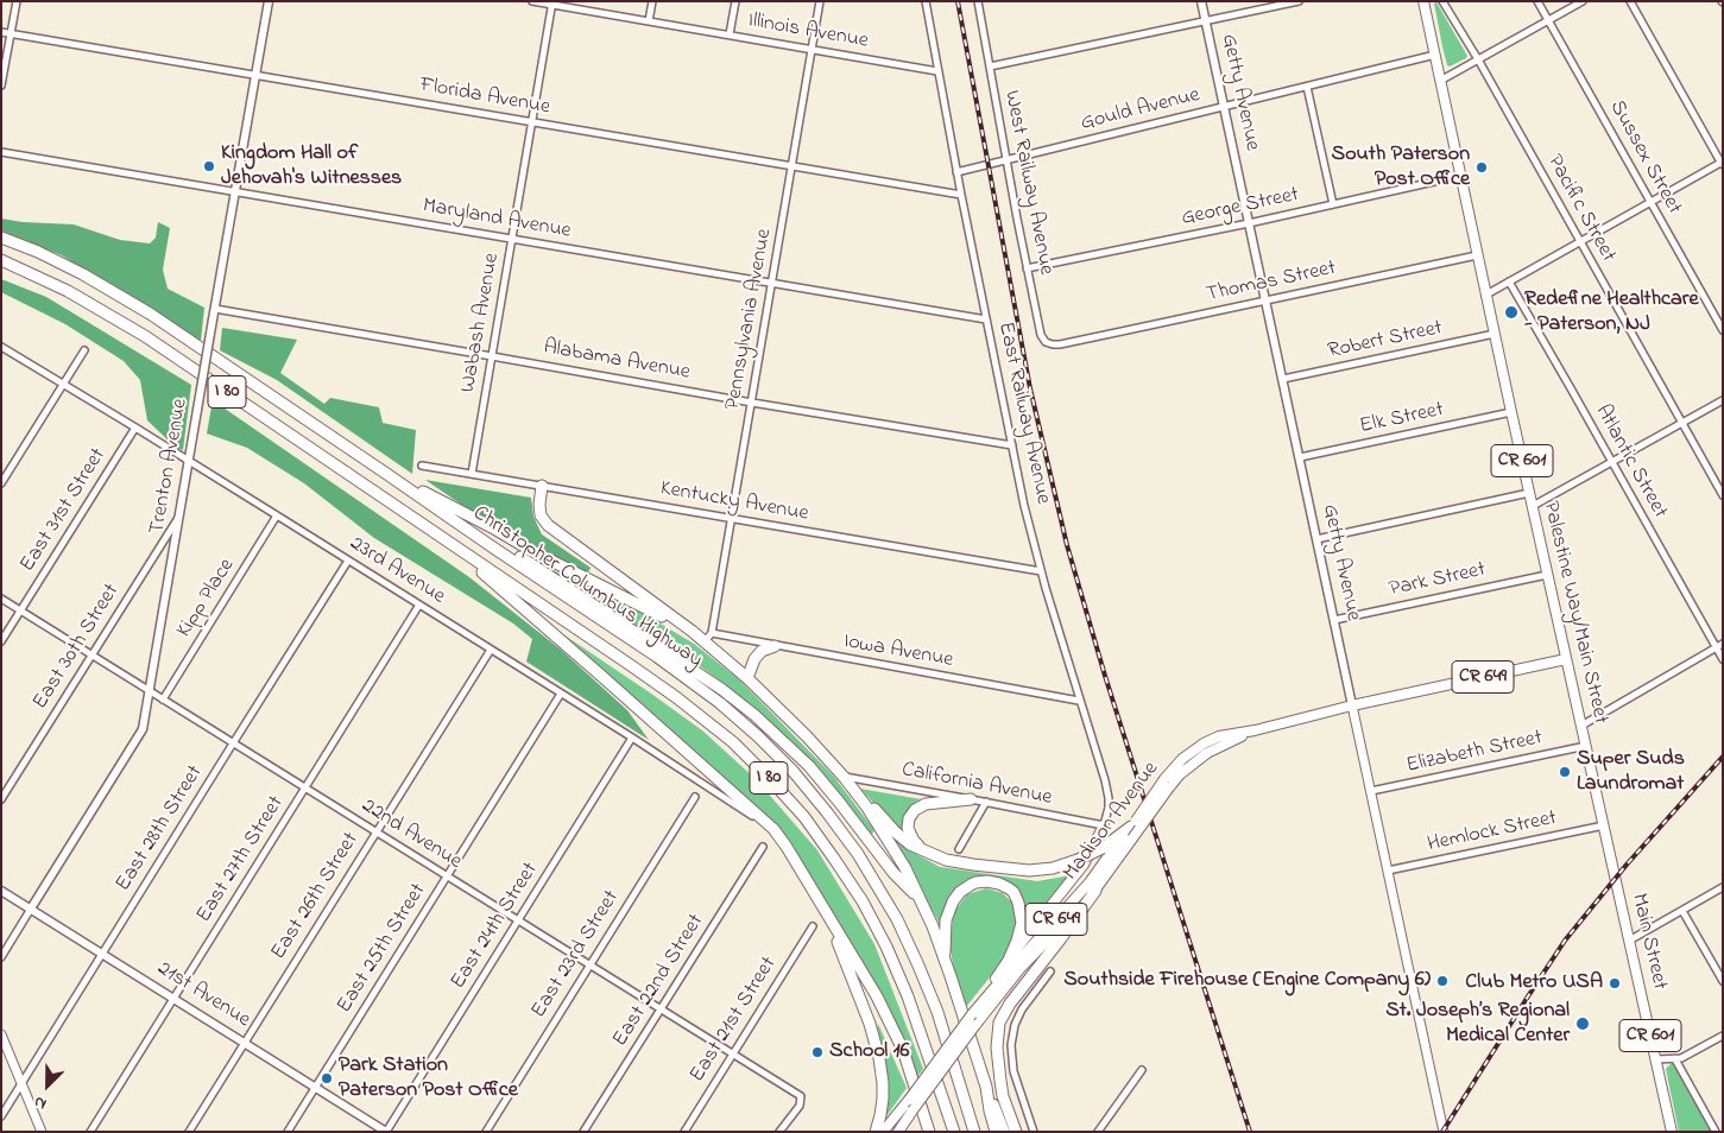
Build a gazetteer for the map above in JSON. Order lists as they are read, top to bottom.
{
  "streets": {
    "highway": ["I 80", "Christopher Columbus Highway"],
    "main road": [
      "Getty Avenue",
      "CR 601",
      "Palestine Way/Main Street",
      "CR 649",
      "Madison Avenue",
      "Main Street"
    ],
    "street": [
      "Illinois Avenue",
      "Florida Avenue",
      "Gould Avenue",
      "Sussex Street",
      "West Railway Avenue",
      "George Street",
      "Pacific Street",
      "Maryland Avenue",
      "Thomas Street",
      "Pennsylvania Avenue",
      "Wabash Avenue",
      "Robert Street",
      "Alabama Avenue",
      "East Railway Avenue",
      "Elk Street",
      "Atlantic Street",
      "Trenton Avenue",
      "Kentucky Avenue",
      "East 31st Street",
      "23rd Avenue",
      "Park Street",
      "Kipp Place",
      "East 30th Street",
      "Iowa Avenue",
      "Elizabeth Street",
      "California Avenue",
      "East 28th Street",
      "Hemlock Street",
      "22nd Avenue",
      "East 27th Street",
      "East 26th Street",
      "East 24th Street",
      "East 25th Street",
      "East 23rd Street",
      "East 22nd Street",
      "21st Avenue",
      "East 21st Street"
    ]
  },
  "crossings": [
    ["Illinois Avenue", "Pennsylvania Avenue"],
    ["Illinois Avenue", "Wabash Avenue"],
    ["Illinois Avenue", "East Railway Avenue"],
    ["Getty Avenue", "Gould Avenue"],
    ["Getty Avenue", "George Street"],
    ["Getty Avenue", "Thomas Street"],
    ["Getty Avenue", "Robert Street"],
    ["Getty Avenue", "Elk Street"],
    ["Getty Avenue", "Park Street"],
    ["Getty Avenue", "Elizabeth Street"],
    ["Getty Avenue", "Madison Avenue"],
    ["Getty Avenue", "Hemlock Street"],
    ["Florida Avenue", "Pennsylvania Avenue"],
    ["Florida Avenue", "Wabash Avenue"],
    ["Florida Avenue", "East Railway Avenue"],
    ["Florida Avenue", "Trenton Avenue"],
    ["Gould Avenue", "West Railway Avenue"],
    ["Gould Avenue", "East Railway Avenue"],
    ["Gould Avenue", "CR 601"],
    ["Gould Avenue", "Palestine Way/Main Street"],
    ["West Railway Avenue", "George Street"],
    ["West Railway Avenue", "Thomas Street"],
    ["George Street", "Palestine Way/Main Street"],
    ["Maryland Avenue", "Pennsylvania Avenue"],
    ["Maryland Avenue", "Wabash Avenue"],
    ["Maryland Avenue", "East Railway Avenue"],
    ["Maryland Avenue", "Trenton Avenue"],
    ["Thomas Street", "Palestine Way/Main Street"],
    ["Pennsylvania Avenue", "Alabama Avenue"],
    ["Pennsylvania Avenue", "Kentucky Avenue"],
    ["Pennsylvania Avenue", "Iowa Avenue"],
    ["Wabash Avenue", "Alabama Avenue"],
    ["Wabash Avenue", "Kentucky Avenue"],
    ["Robert Street", "Palestine Way/Main Street"],
    ["Alabama Avenue", "East Railway Avenue"],
    ["Alabama Avenue", "Trenton Avenue"],
    ["East Railway Avenue", "Kentucky Avenue"],
    ["East Railway Avenue", "Iowa Avenue"],
    ["East Railway Avenue", "California Avenue"],
    ["Elk Street", "Palestine Way/Main Street"],
    ["CR 601", "Palestine Way/Main Street"],
    ["Trenton Avenue", "23rd Avenue"],
    ["Trenton Avenue", "East 30th Street"],
    ["Trenton Avenue", "22nd Avenue"],
    ["Trenton Avenue", "21st Avenue"],
    ["East 31st Street", "23rd Avenue"],
    ["East 31st Street", "22nd Avenue"],
    ["23rd Avenue", "Kipp Place"],
    ["23rd Avenue", "East 28th Street"],
    ["23rd Avenue", "East 27th Street"],
    ["23rd Avenue", "East 26th Street"],
    ["23rd Avenue", "East 24th Street"],
    ["23rd Avenue", "East 25th Street"],
    ["Park Street", "Palestine Way/Main Street"],
    ["Kipp Place", "22nd Avenue"],
    ["Palestine Way/Main Street", "Elizabeth Street"],
    ["Palestine Way/Main Street", "Madison Avenue"],
    ["Palestine Way/Main Street", "Hemlock Street"],
    ["Palestine Way/Main Street", "Main Street"],
    ["East 30th Street", "22nd Avenue"],
    ["East 28th Street", "22nd Avenue"],
    ["East 28th Street", "21st Avenue"],
    ["22nd Avenue", "East 27th Street"],
    ["22nd Avenue", "East 26th Street"],
    ["22nd Avenue", "East 24th Street"],
    ["22nd Avenue", "East 25th Street"],
    ["22nd Avenue", "East 23rd Street"],
    ["22nd Avenue", "East 22nd Street"],
    ["22nd Avenue", "East 21st Street"],
    ["East 27th Street", "21st Avenue"],
    ["East 26th Street", "21st Avenue"],
    ["East 24th Street", "21st Avenue"],
    ["East 25th Street", "21st Avenue"]
  ],
  "places": [
    "Kingdom Hall of Jehovah's Witnesses",
    "South Paterson Post Office",
    "Redefine Healthcare - Paterson, NJ",
    "Super Suds Laundromat",
    "Southside Firehouse (Engine Company 6)",
    "Club Metro USA",
    "St. Joseph’s Regional Medical Center",
    "School 16",
    "Park Station Paterson Post Office"
  ],
  "north": "bottom left"
}
